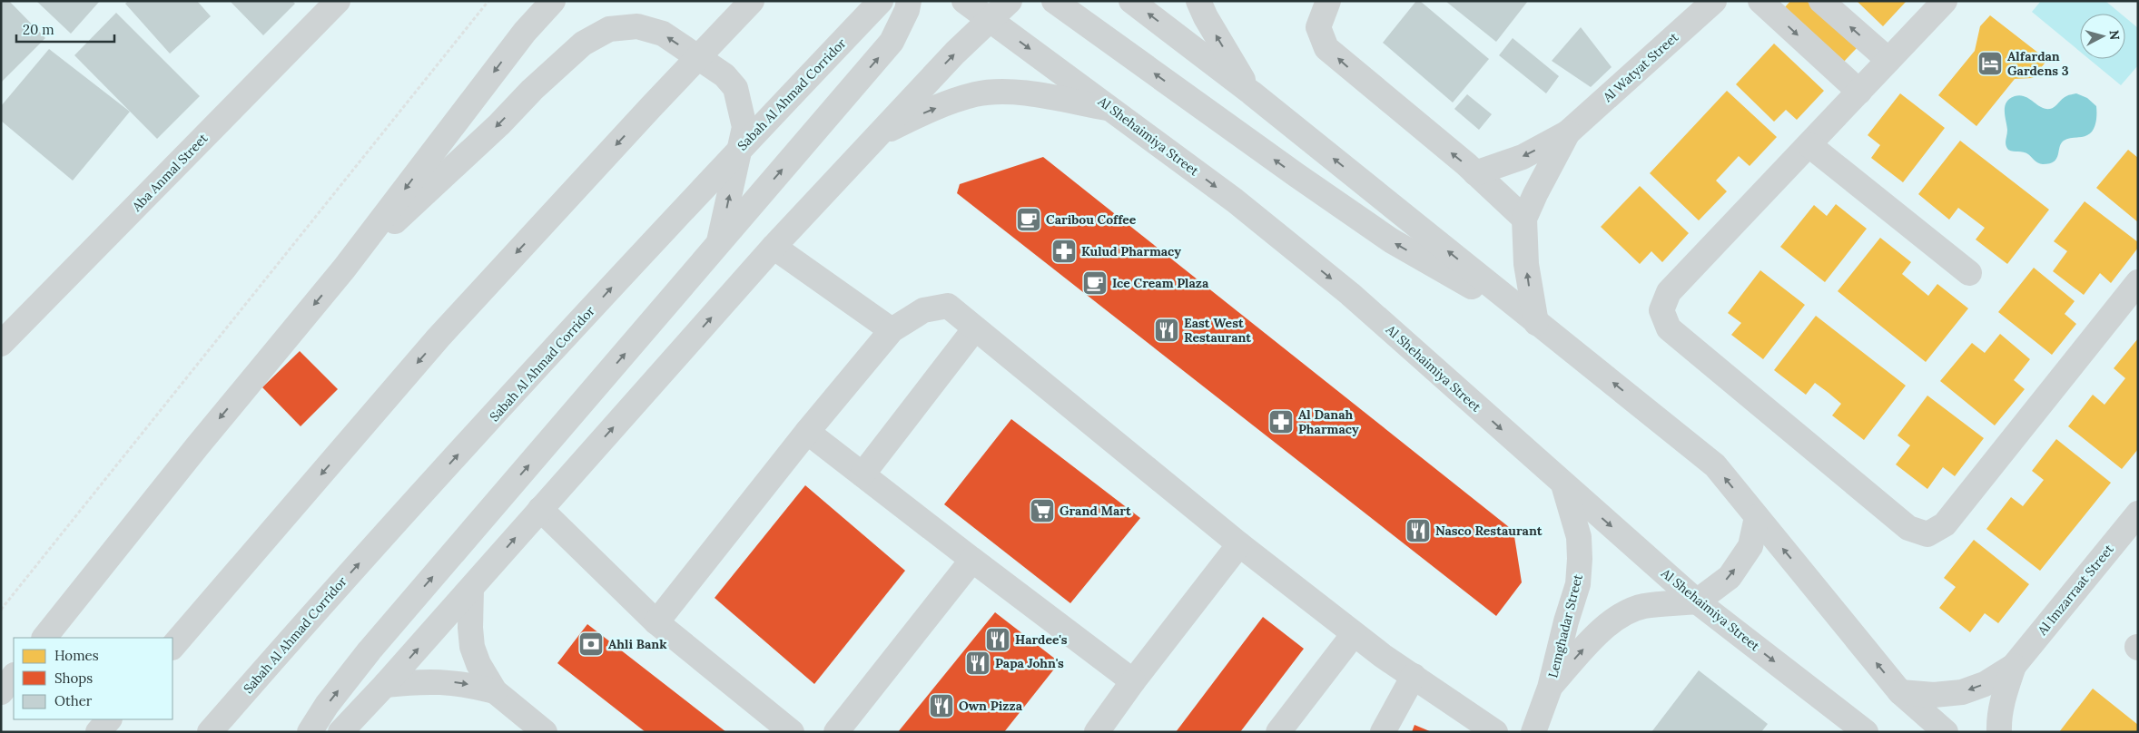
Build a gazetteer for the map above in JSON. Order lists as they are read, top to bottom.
{
  "streets": {
    "main road": [
      "Al Watyat Street",
      "Sabah Al Ahmad Corridor",
      "Al Shehaimiya Street",
      "Aba Anmal Street",
      "Al Imzarraat Street",
      "Lemghadar Street"
    ]
  },
  "crossings": [
    ["Al Shehaimiya Street", "Lemghadar Street"]
  ],
  "one_way": ["Lemghadar Street"],
  "places": {
    "hotel": ["Alfardan Gardens 3"],
    "cafe": ["Caribou Coffee", "Ice Cream Plaza"],
    "pharmacy": ["Kulud Pharmacy", "Al Danah Pharmacy"],
    "restaurant": [
      "East West Restaurant",
      "Nasco Restaurant",
      "Hardee's",
      "Papa John's",
      "Own Pizza"
    ],
    "supermarket": ["Grand Mart"],
    "bank": ["Ahli Bank"]
  },
  "legend": ["Homes", "Shops", "Other"],
  "scale_bar": "20 m",
  "north": "right"
}
